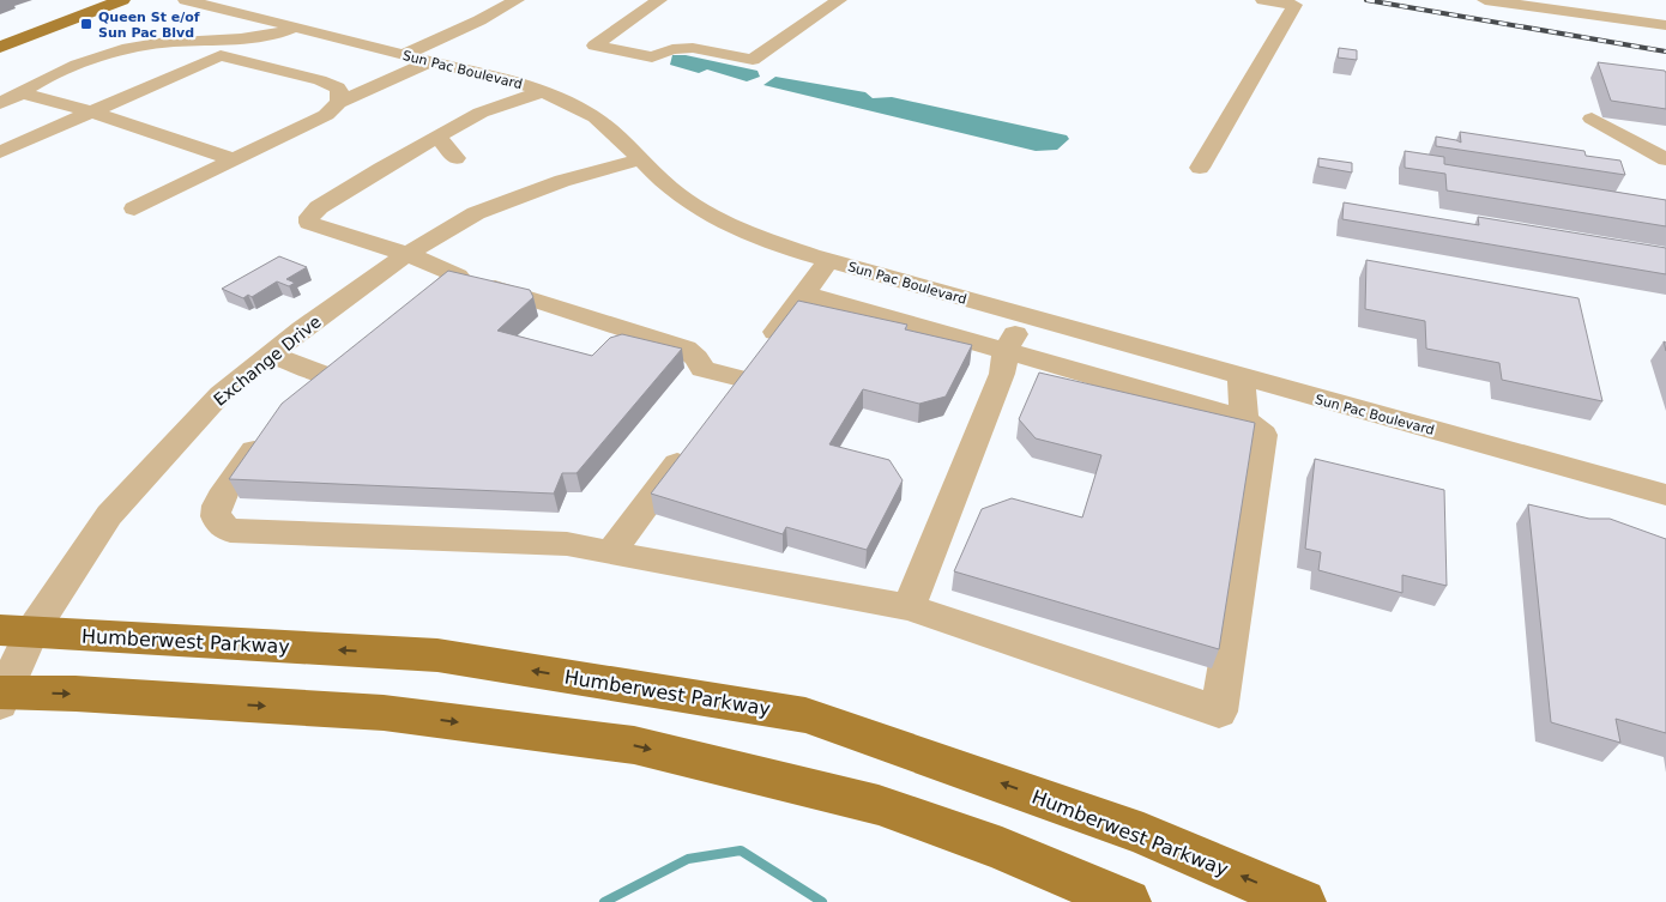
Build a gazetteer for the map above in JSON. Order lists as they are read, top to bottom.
{
  "streets": {
    "main road": ["Humberwest Parkway"],
    "street": ["Sun Pac Boulevard", "Exchange Drive"]
  },
  "crossings": [
    ["Sun Pac Boulevard", "Exchange Drive"],
    ["Exchange Drive", "Humberwest Parkway"]
  ],
  "places": {
    "transit": ["Queen St e/of Sun Pac Blvd"]
  }
}
